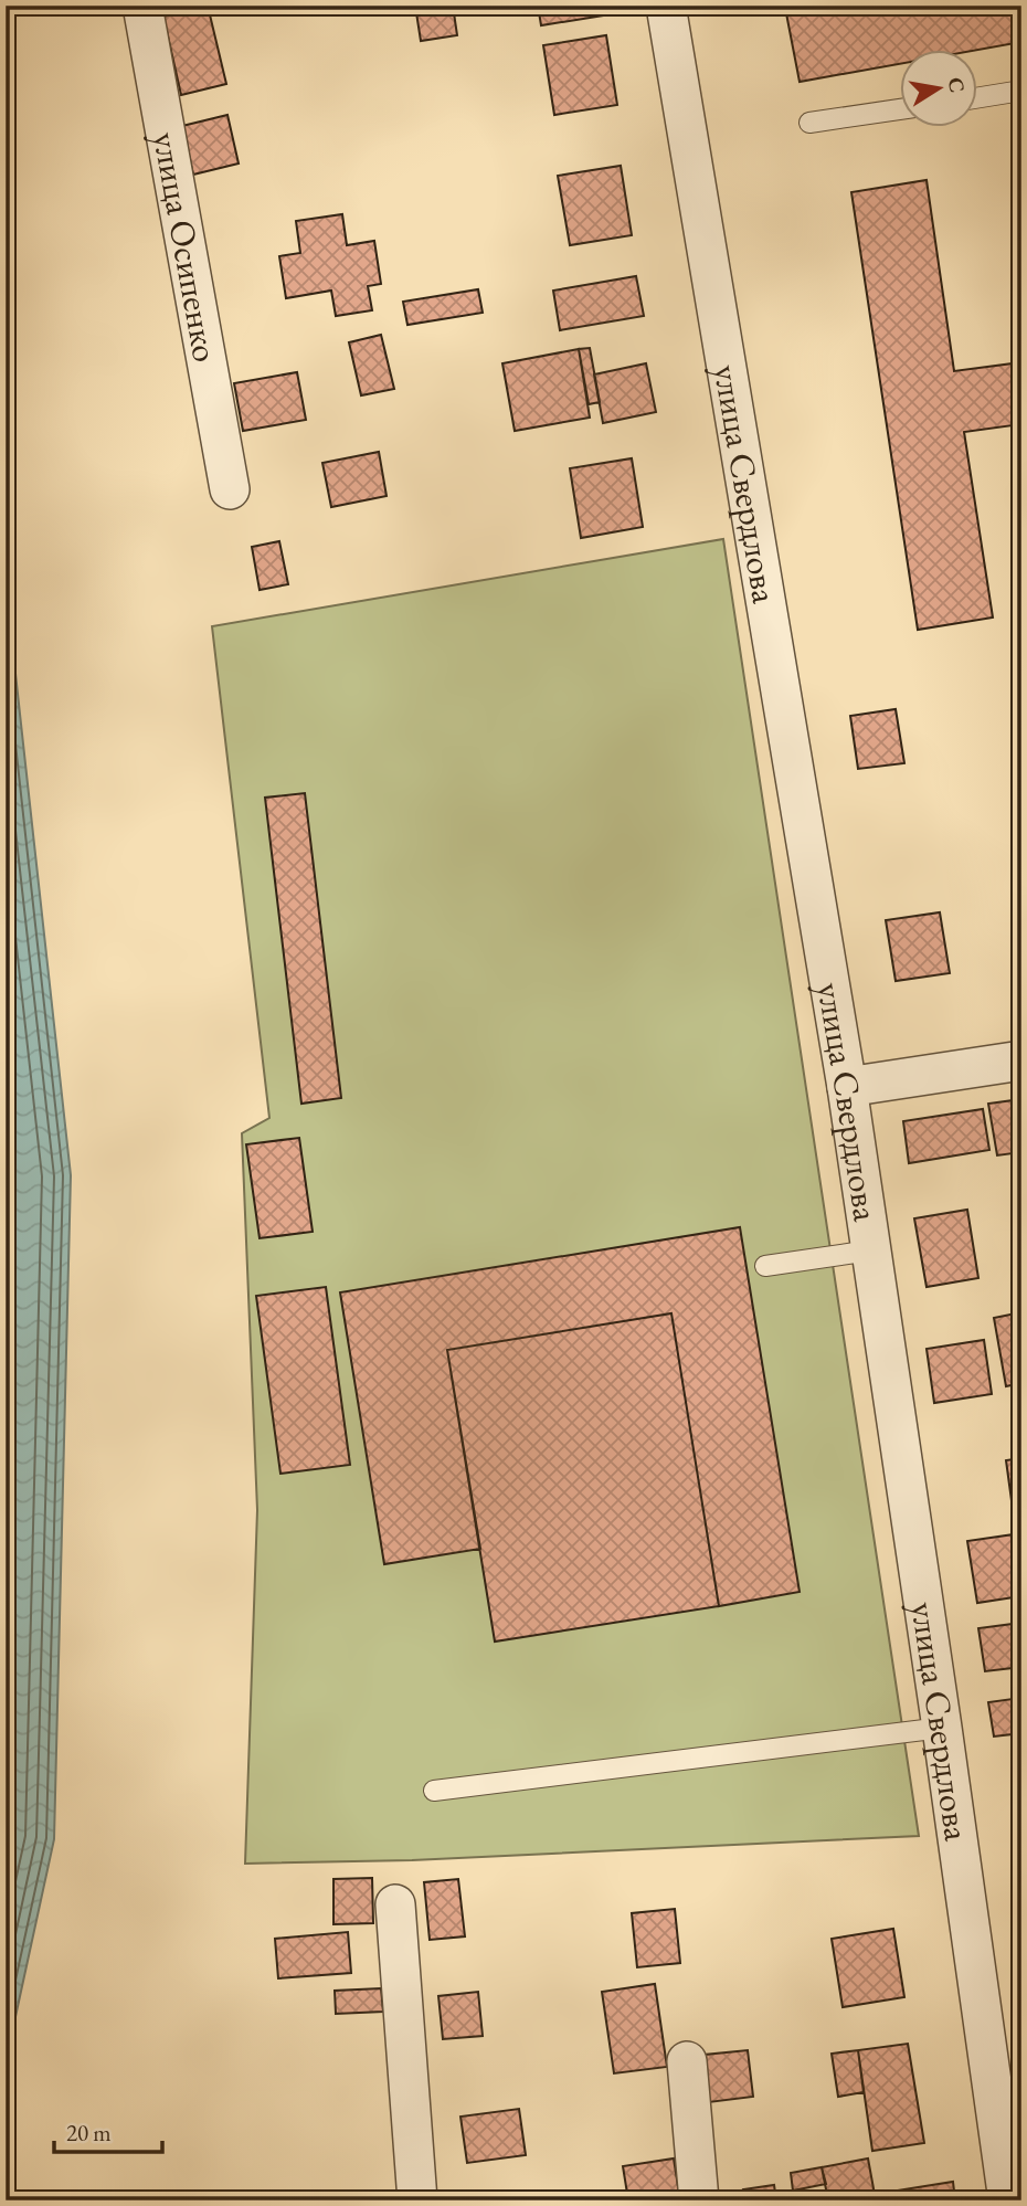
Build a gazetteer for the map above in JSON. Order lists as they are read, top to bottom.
{
  "streets": {
    "street": ["улица Осипенко", "улица Свердлова"]
  },
  "scale_bar": "20 m",
  "north": "right"
}
